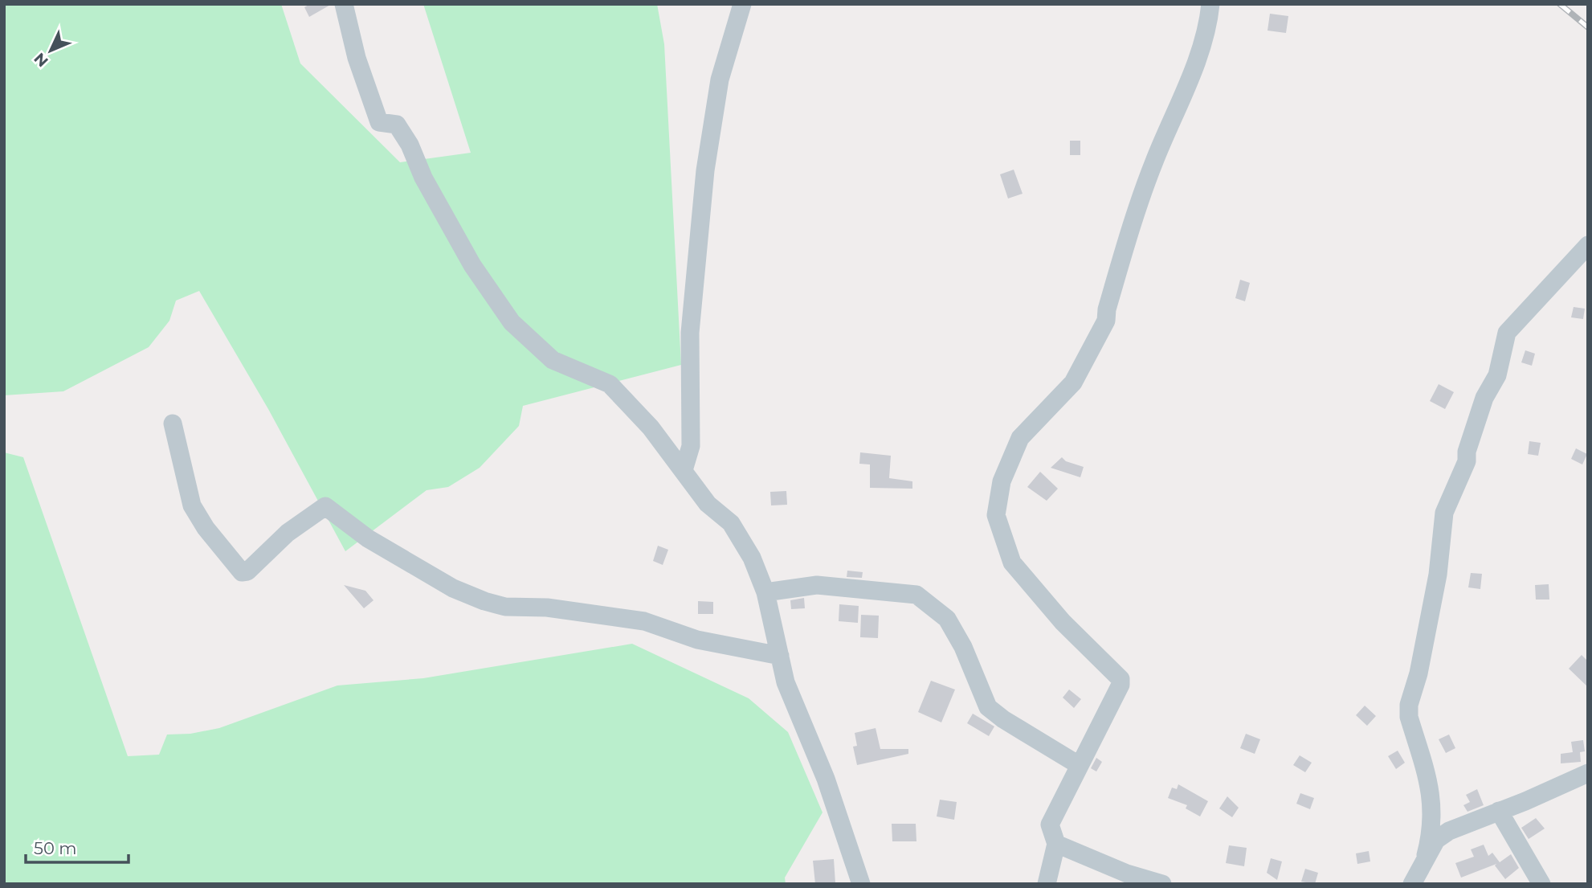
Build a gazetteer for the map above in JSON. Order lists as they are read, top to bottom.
{
  "scale_bar": "50 m",
  "north": "bottom left"
}
